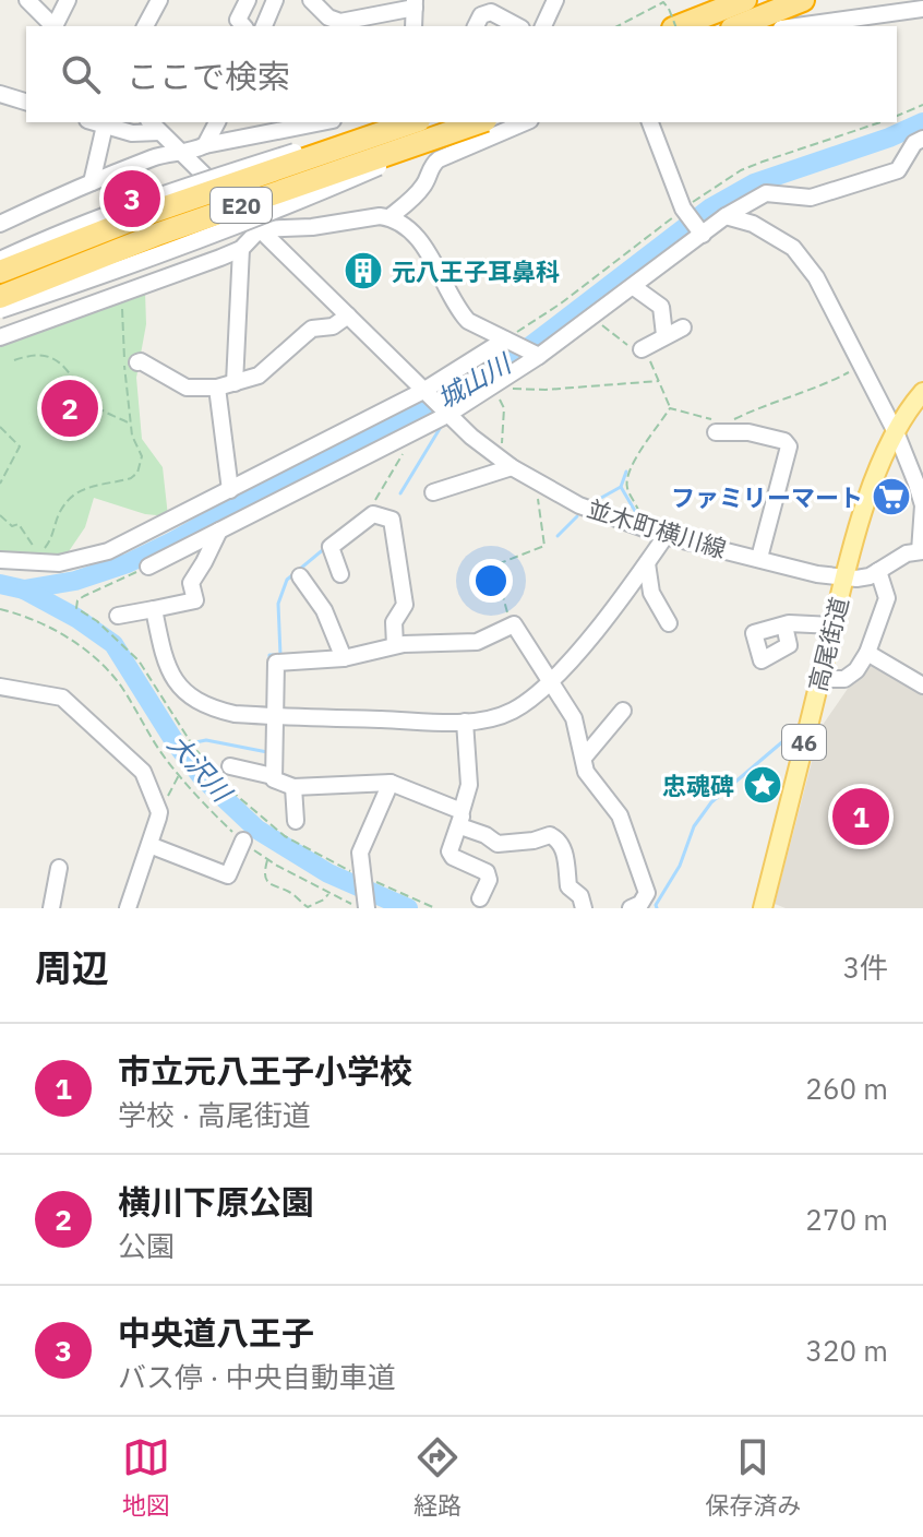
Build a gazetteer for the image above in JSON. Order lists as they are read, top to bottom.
{
  "streets": {
    "highway": ["E20"],
    "main road": ["高尾街道", "46"],
    "street": ["並木町横川線"]
  },
  "crossings": [
    ["並木町横川線", "高尾街道"]
  ],
  "water": ["城山川", "大沢川"],
  "places": {
    "building": ["元八王子耳鼻科"],
    "supermarket": ["ファミリーマート"],
    "place": ["忠魂碑"]
  },
  "page": {
    "search": "ここで検索",
    "pins": ["3", "2", "1"],
    "heading": ["周辺", "3件"],
    "list": [
      {
        "mark": "1",
        "name": "市立元八王子小学校",
        "note": "学校 · 高尾街道",
        "value": "260 m"
      },
      {
        "mark": "2",
        "name": "横川下原公園",
        "note": "公園",
        "value": "270 m"
      },
      {
        "mark": "3",
        "name": "中央道八王子",
        "note": "バス停 · 中央自動車道",
        "value": "320 m"
      }
    ],
    "nav": ["地図", "経路", "保存済み"]
  }
}
